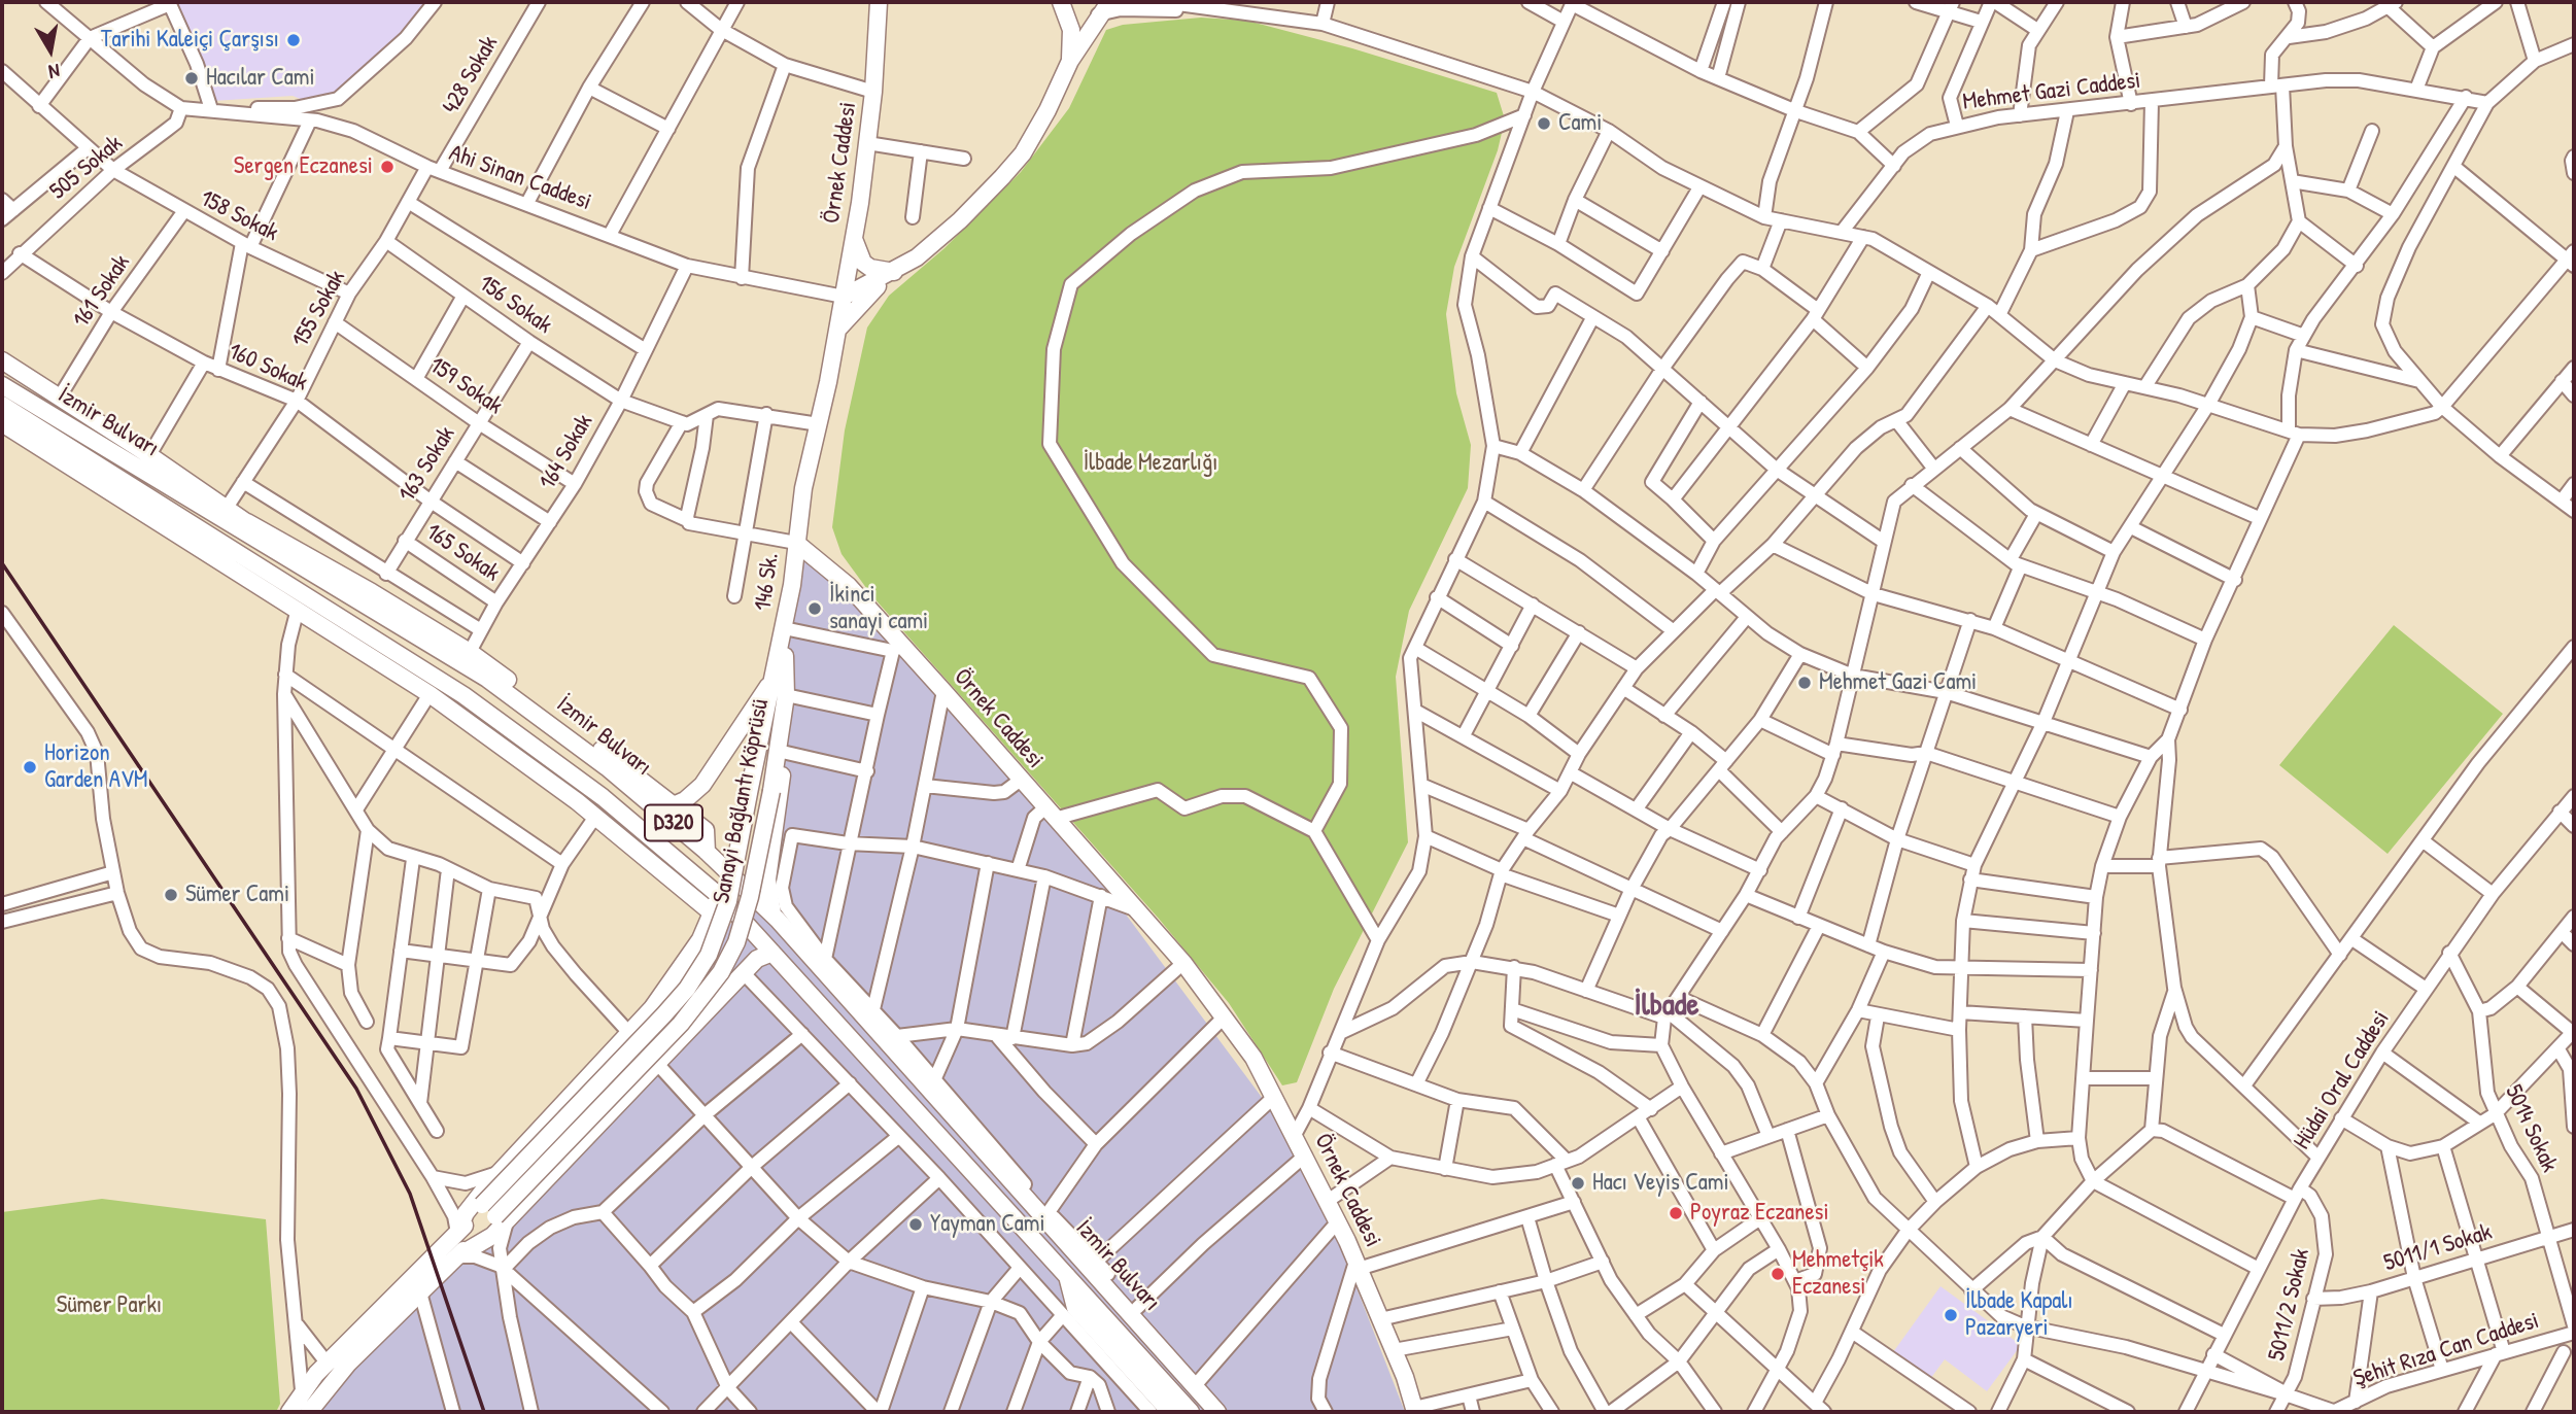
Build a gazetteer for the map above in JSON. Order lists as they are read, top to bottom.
{
  "streets": {
    "main road": [
      "Örnek Caddesi",
      "İzmir Bulvarı",
      "146 Sk.",
      "Sanayi Bağlantı Köprüsü",
      "D320"
    ],
    "street": [
      "428 Sokak",
      "Mehmet Gazi Caddesi",
      "505 Sokak",
      "Ahi Sinan Caddesi",
      "158 Sokak",
      "161 Sokak",
      "156 Sokak",
      "155 Sokak",
      "160 Sokak",
      "159 Sokak",
      "164 Sokak",
      "163 Sokak",
      "165 Sokak",
      "Hüdai Oral Caddesi",
      "5014 Sokak",
      "5011/1 Sokak",
      "5011/2 Sokak",
      "Şehit Rıza Can Caddesi"
    ]
  },
  "crossings": [
    ["428 Sokak", "Ahi Sinan Caddesi"],
    ["428 Sokak", "155 Sokak"],
    ["Örnek Caddesi", "Ahi Sinan Caddesi"],
    ["Örnek Caddesi", "146 Sk."],
    ["505 Sokak", "Ahi Sinan Caddesi"],
    ["505 Sokak", "158 Sokak"],
    ["505 Sokak", "160 Sokak"],
    ["Ahi Sinan Caddesi", "155 Sokak"],
    ["Ahi Sinan Caddesi", "164 Sokak"],
    ["158 Sokak", "161 Sokak"],
    ["158 Sokak", "155 Sokak"],
    ["161 Sokak", "160 Sokak"],
    ["156 Sokak", "155 Sokak"],
    ["156 Sokak", "164 Sokak"],
    ["156 Sokak", "163 Sokak"],
    ["155 Sokak", "160 Sokak"],
    ["155 Sokak", "159 Sokak"],
    ["160 Sokak", "164 Sokak"],
    ["160 Sokak", "163 Sokak"],
    ["159 Sokak", "164 Sokak"],
    ["159 Sokak", "163 Sokak"],
    ["164 Sokak", "165 Sokak"],
    ["163 Sokak", "165 Sokak"],
    ["146 Sk.", "Sanayi Bağlantı Köprüsü"],
    ["Hüdai Oral Caddesi", "5014 Sokak"],
    ["Hüdai Oral Caddesi", "5011/2 Sokak"],
    ["5014 Sokak", "5011/1 Sokak"],
    ["5011/1 Sokak", "5011/2 Sokak"]
  ],
  "districts": ["İlbade"],
  "parks": ["İlbade Mezarlığı", "Sümer Parkı"],
  "places": [
    "Tarihi Kaleiçi Çarşısı",
    "Hacılar Cami",
    "Cami",
    "Sergen Eczanesi",
    "İkinci sanayi cami",
    "Mehmet Gazi Cami",
    "Horizon Garden AVM",
    "Sümer Cami",
    "Hacı Veyis Cami",
    "Poyraz Eczanesi",
    "Yayman Cami",
    "Mehmetçik Eczanesi",
    "İlbade Kapalı Pazaryeri"
  ],
  "north": "bottom"
}
